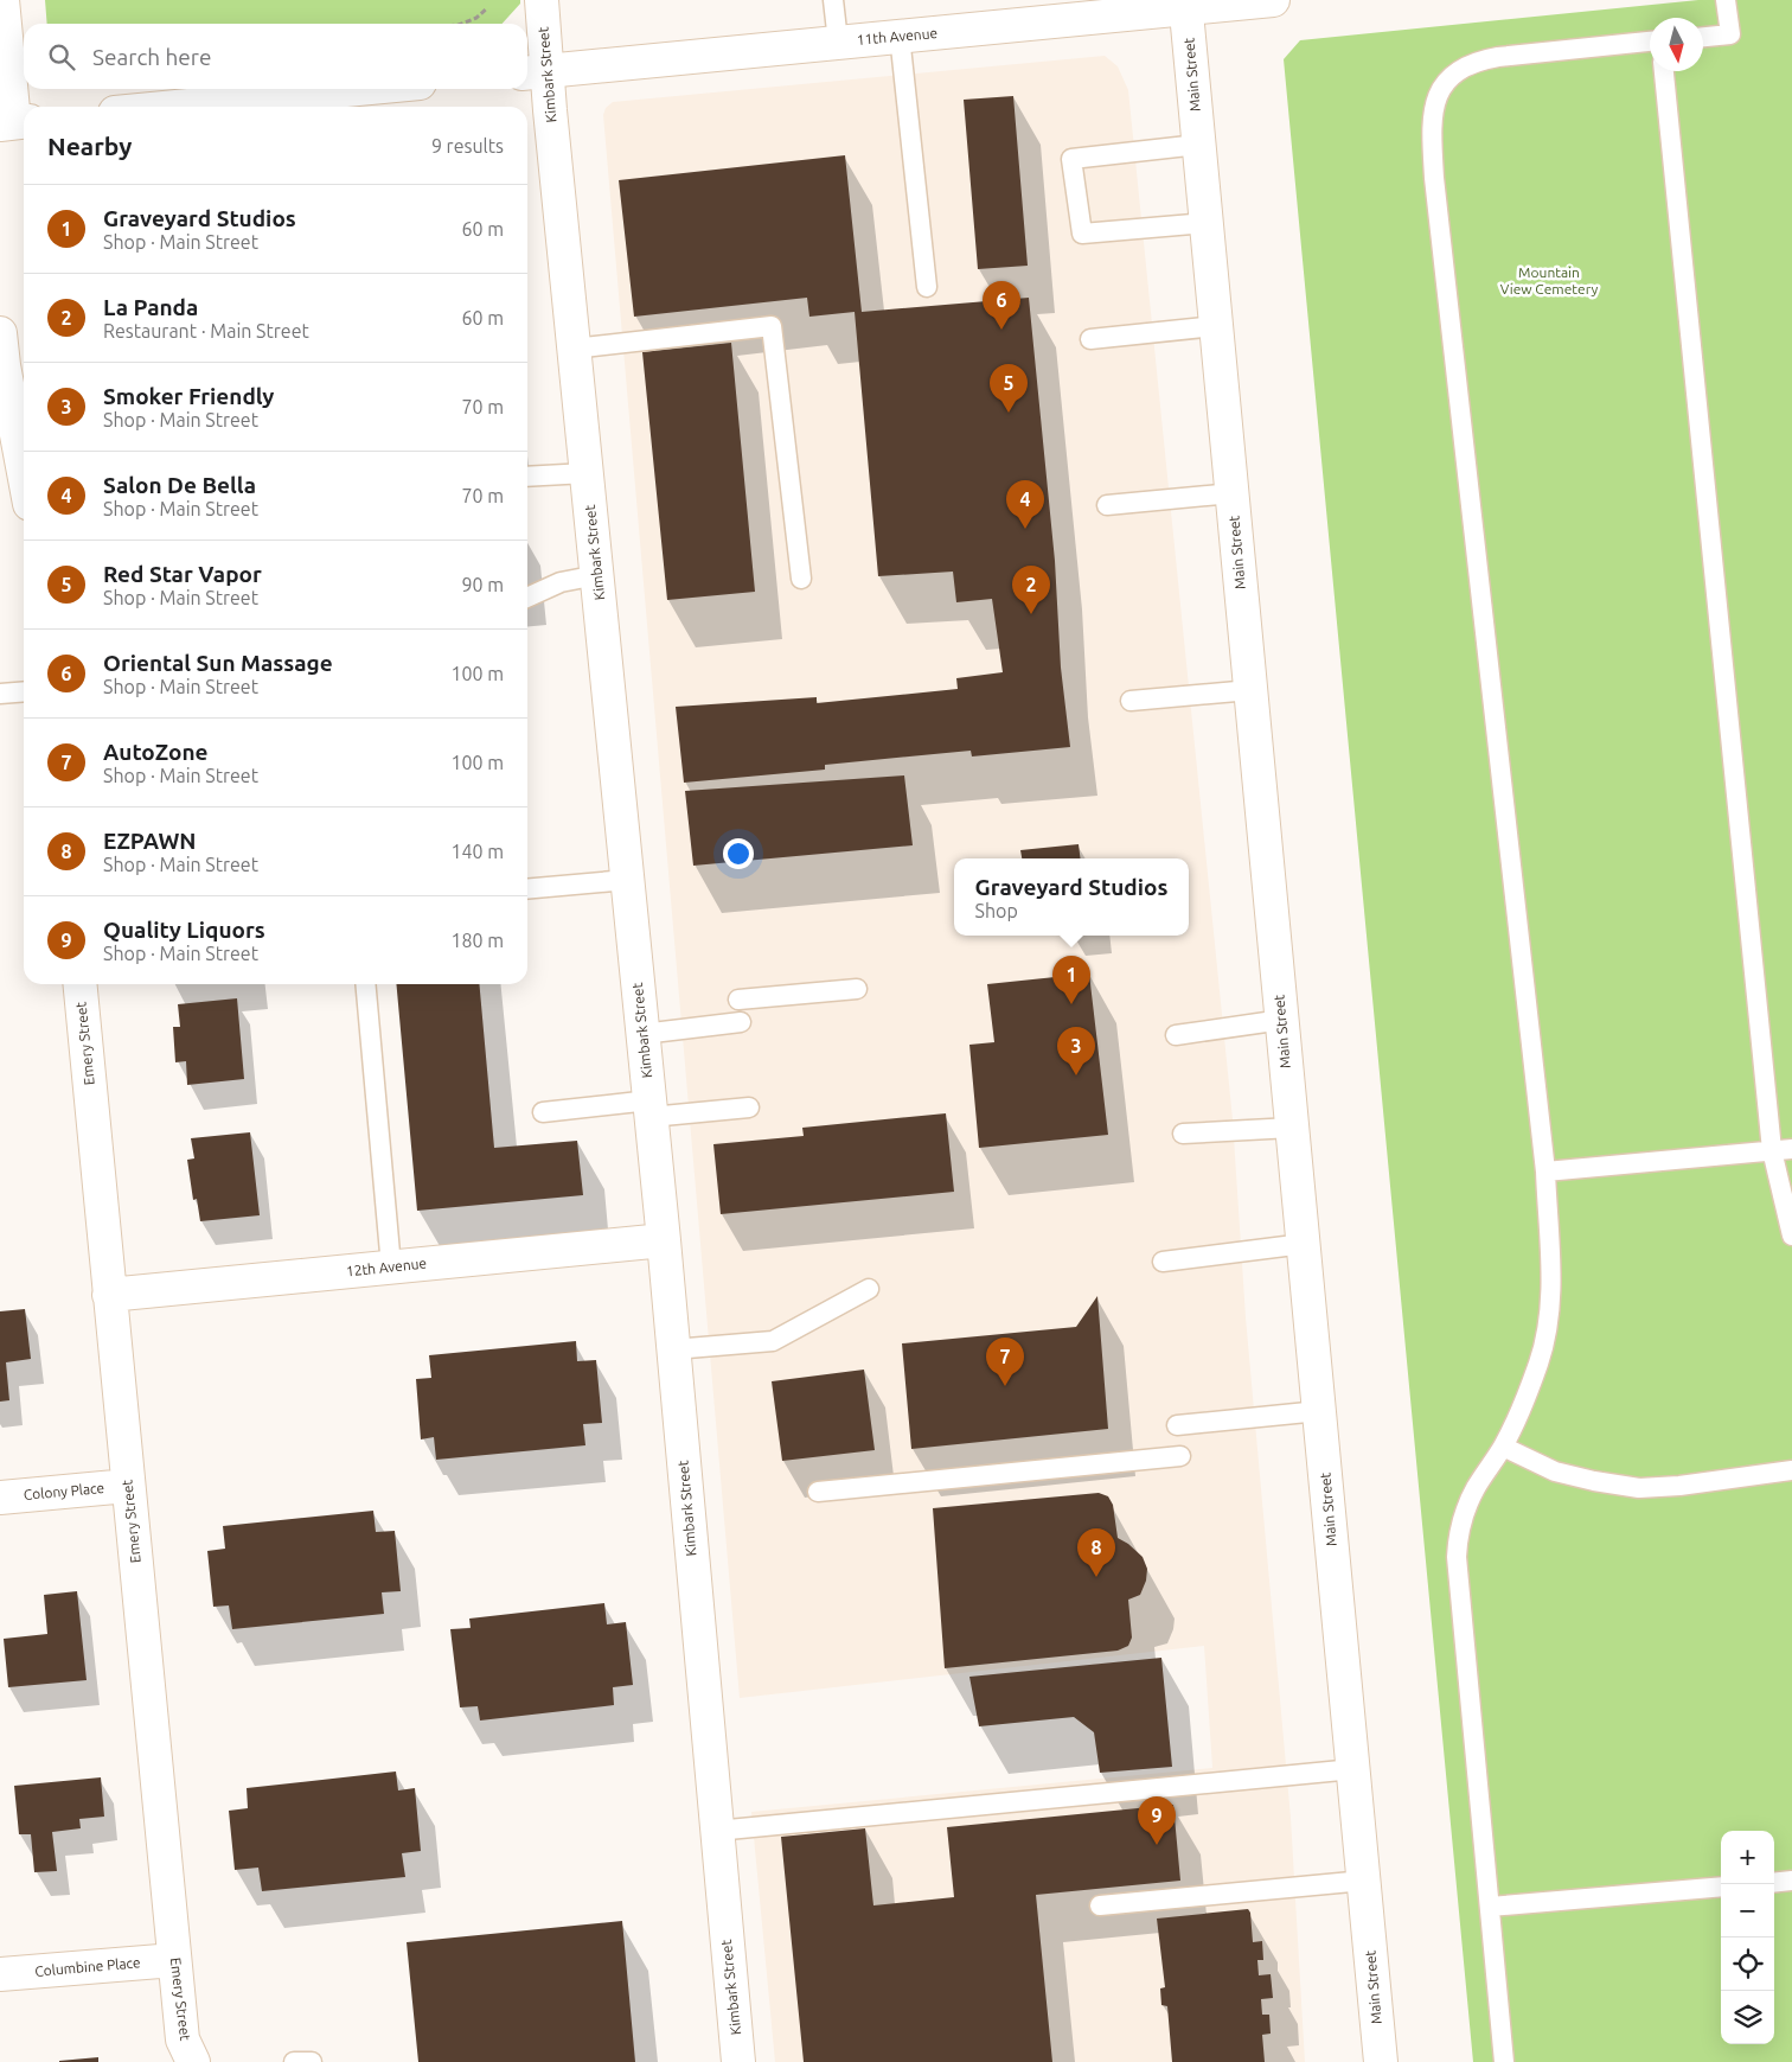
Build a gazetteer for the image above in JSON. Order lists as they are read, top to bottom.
{
  "streets": {
    "main road": [
      "11th Avenue",
      "Kimbark Street",
      "Main Street",
      "Emery Street",
      "12th Avenue",
      "Colony Place",
      "Columbine Place"
    ]
  },
  "crossings": [
    ["11th Avenue", "Kimbark Street"],
    ["11th Avenue", "Main Street"],
    ["Kimbark Street", "12th Avenue"],
    ["Emery Street", "12th Avenue"],
    ["Emery Street", "Colony Place"],
    ["Emery Street", "Columbine Place"]
  ],
  "parks": ["Mountain View Cemetery"],
  "north": "bottom",
  "page": {
    "search": "Search here",
    "heading": ["Nearby", "9 results"],
    "list": [
      {
        "mark": "1",
        "name": "Graveyard Studios",
        "note": "Shop · Main Street",
        "value": "60 m"
      },
      {
        "mark": "2",
        "name": "La Panda",
        "note": "Restaurant · Main Street",
        "value": "60 m"
      },
      {
        "mark": "3",
        "name": "Smoker Friendly",
        "note": "Shop · Main Street",
        "value": "70 m"
      },
      {
        "mark": "4",
        "name": "Salon De Bella",
        "note": "Shop · Main Street",
        "value": "70 m"
      },
      {
        "mark": "5",
        "name": "Red Star Vapor",
        "note": "Shop · Main Street",
        "value": "90 m"
      },
      {
        "mark": "6",
        "name": "Oriental Sun Massage",
        "note": "Shop · Main Street",
        "value": "100 m"
      },
      {
        "mark": "7",
        "name": "AutoZone",
        "note": "Shop · Main Street",
        "value": "100 m"
      },
      {
        "mark": "8",
        "name": "EZPAWN",
        "note": "Shop · Main Street",
        "value": "140 m"
      },
      {
        "mark": "9",
        "name": "Quality Liquors",
        "note": "Shop · Main Street",
        "value": "180 m"
      }
    ],
    "pins": [
      "6",
      "5",
      "4",
      "2",
      "1",
      "3",
      "7",
      "8",
      "9"
    ],
    "popup": ["Graveyard Studios", "Shop"],
    "map_buttons": ["+", "−"]
  }
}
